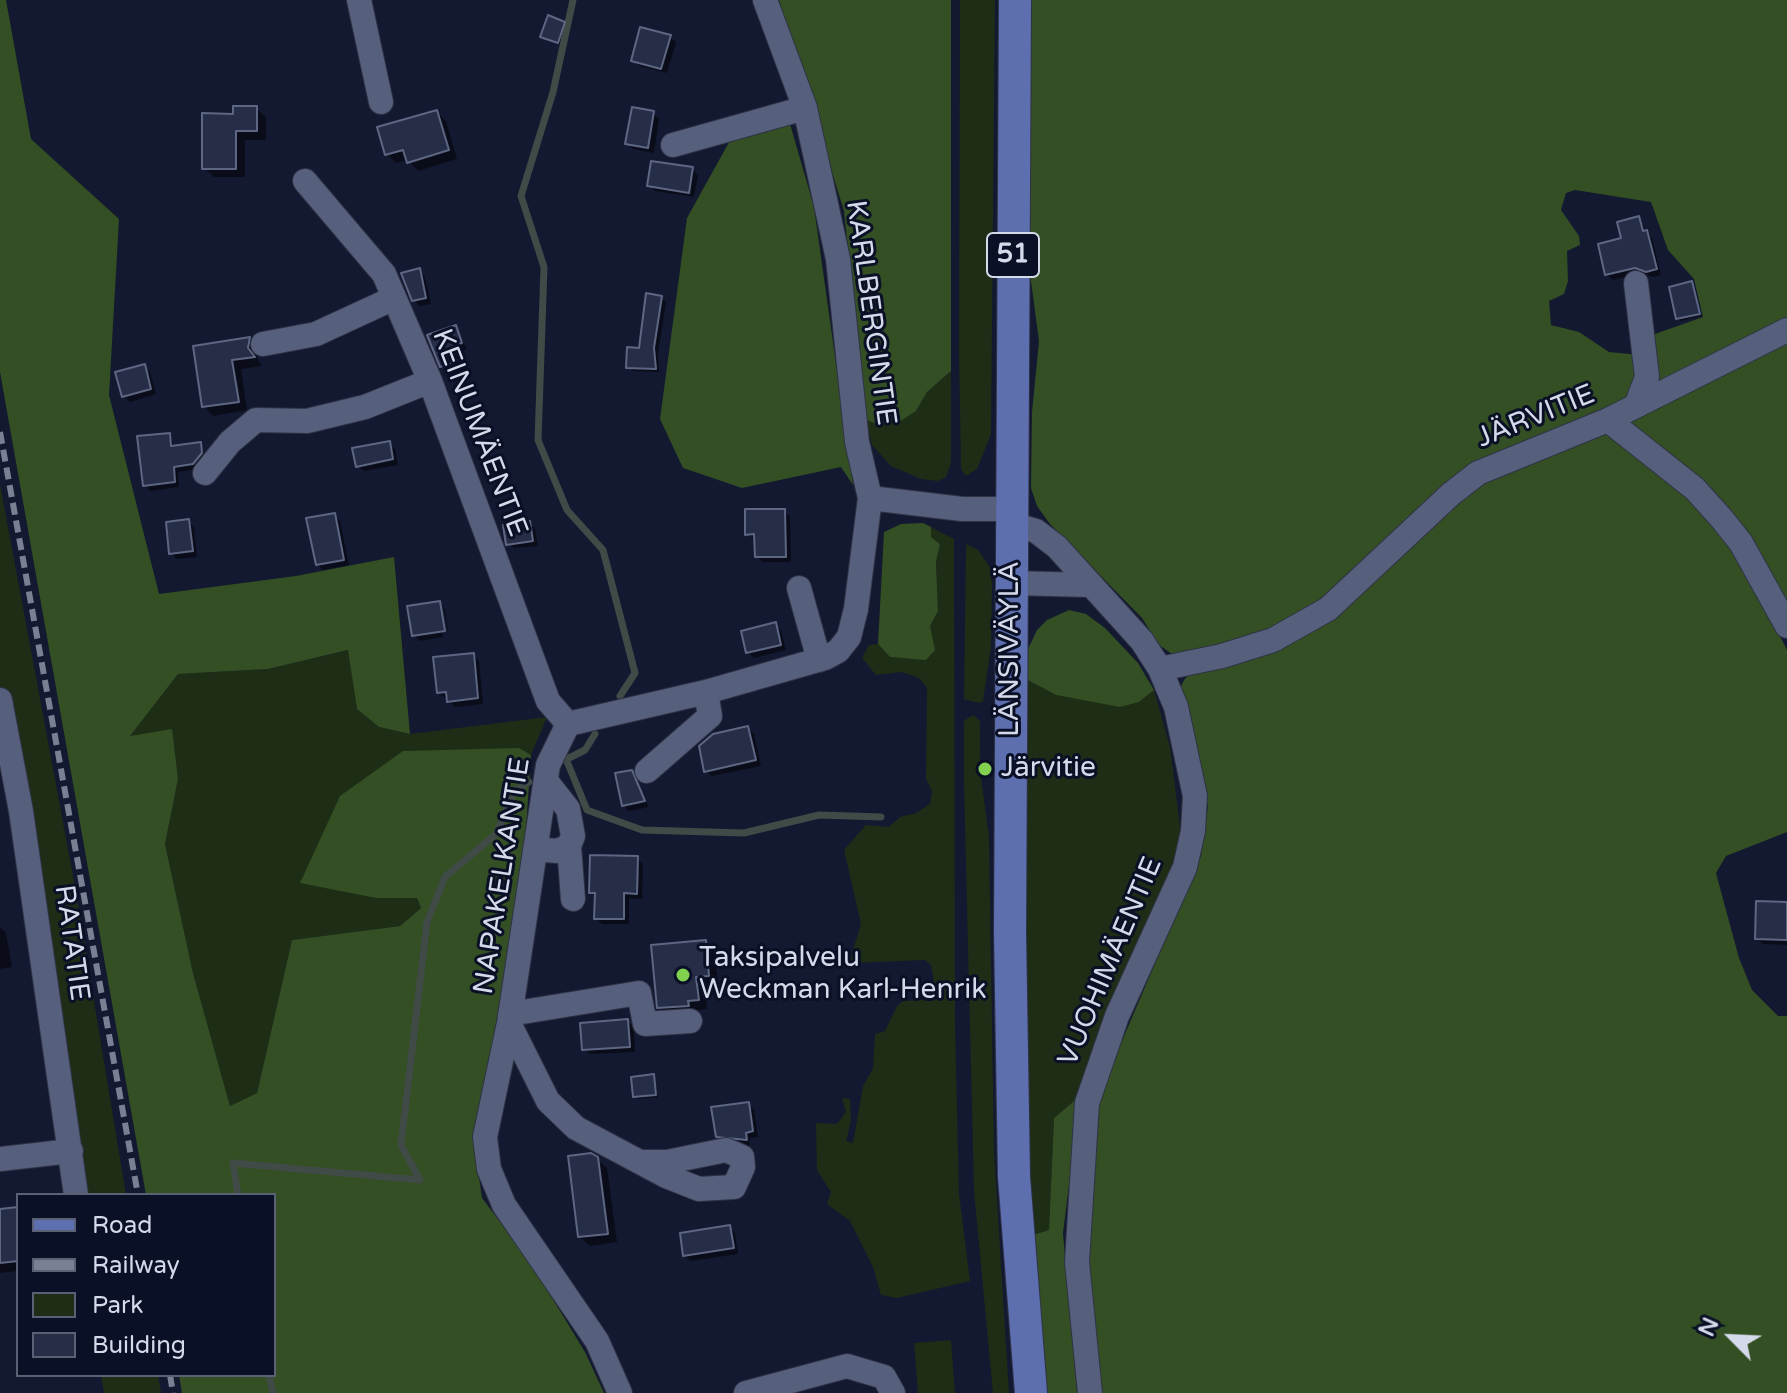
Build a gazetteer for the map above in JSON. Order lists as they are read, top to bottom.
{
  "streets": {
    "main road": ["51", "LÄNSIVÄYLÄ"],
    "street": [
      "KARLBERGINTIE",
      "JÄRVITIE",
      "KEINUMÄENTIE",
      "NAPAKELKANTIE",
      "RATATIE",
      "VUOHIMÄENTIE"
    ]
  },
  "crossings": [
    ["JÄRVITIE", "VUOHIMÄENTIE"],
    ["KEINUMÄENTIE", "NAPAKELKANTIE"],
    ["LÄNSIVÄYLÄ", "VUOHIMÄENTIE"]
  ],
  "places": ["Järvitie", "Taksipalvelu Weckman Karl-Henrik"],
  "legend": [
    "Road",
    "Railway",
    "Park",
    "Building"
  ],
  "north": "top left"
}
